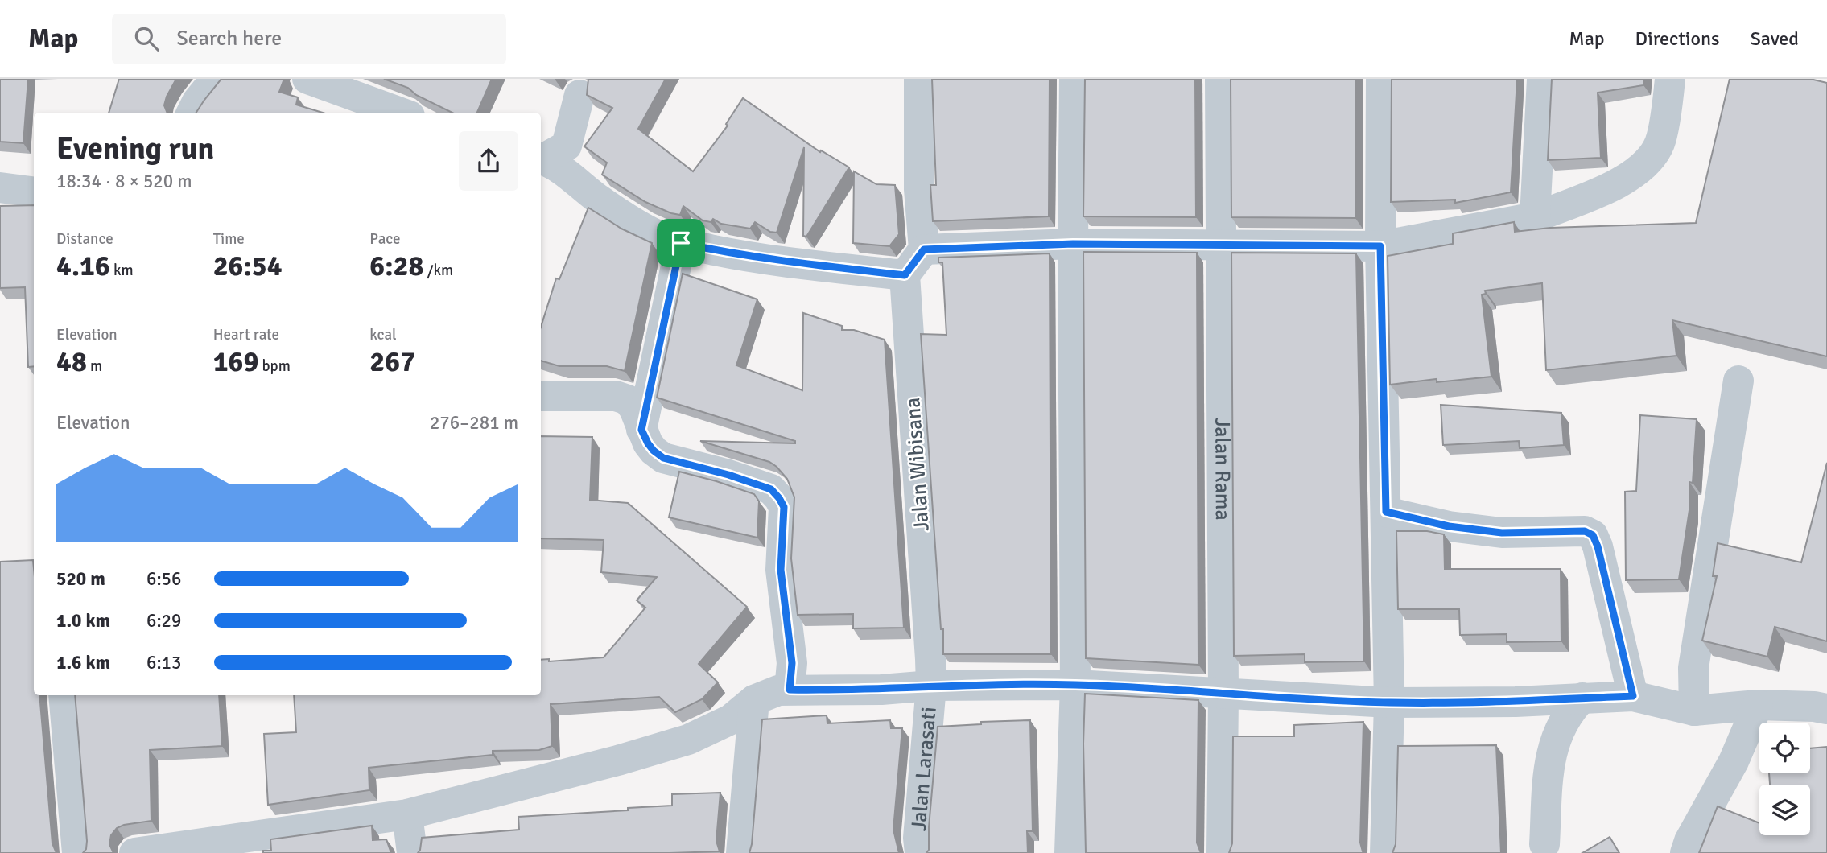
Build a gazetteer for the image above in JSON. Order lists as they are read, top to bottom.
{
  "streets": {
    "street": ["Jalan Wibisana", "Jalan Rama", "Jalan Larasati"]
  },
  "crossings": [
    ["Jalan Wibisana", "Jalan Larasati"]
  ],
  "page": {
    "header": "Map",
    "search": "Search here",
    "nav": ["Map", "Directions", "Saved"],
    "heading": ["Evening run", "18:34 · 8 × 520 m"],
    "stats": [
      ["Distance", "4.16 km"],
      ["Time", "26:54"],
      ["Pace", "6:28 /km"],
      ["Elevation", "48 m"],
      ["Heart rate", "169 bpm"],
      ["kcal", "267"]
    ],
    "chart": ["Elevation", "276–281 m"],
    "list": [
      {
        "name": "520 m",
        "note": "6:56"
      },
      {
        "name": "1.0 km",
        "note": "6:29"
      },
      {
        "name": "1.6 km",
        "note": "6:13"
      }
    ]
  }
}
